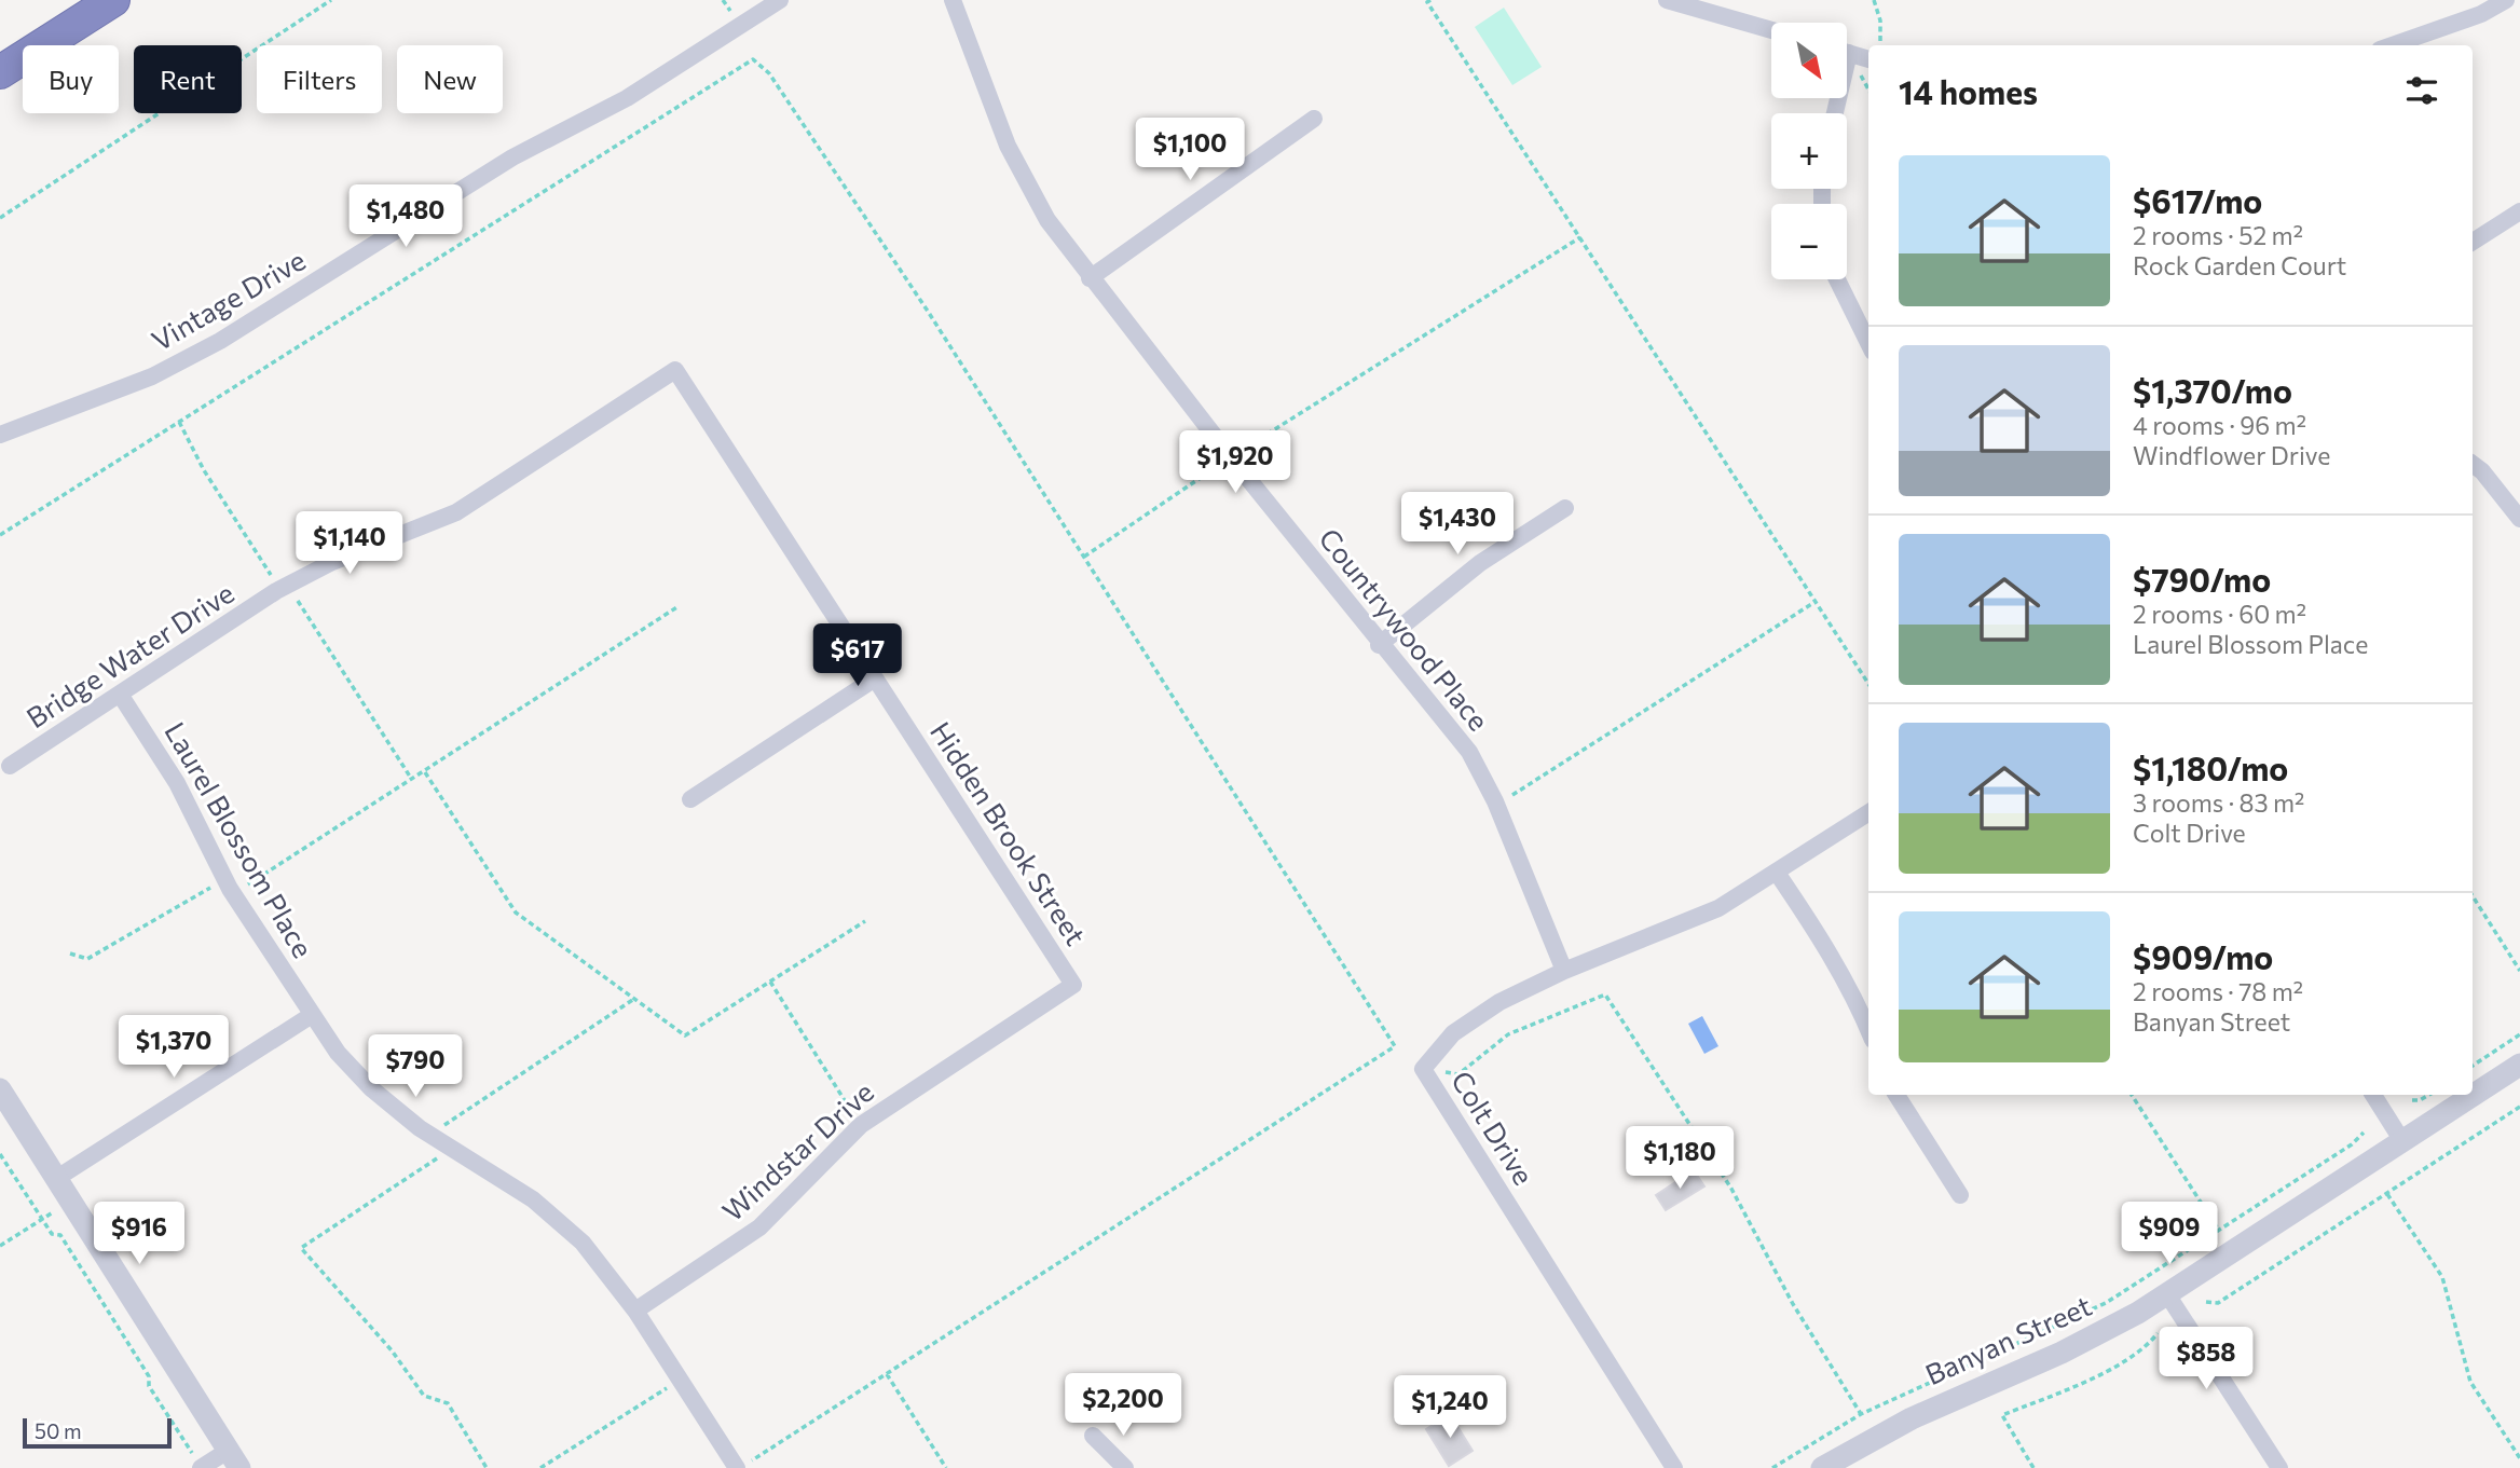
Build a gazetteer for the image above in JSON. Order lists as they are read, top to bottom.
{
  "streets": {
    "street": [
      "Vintage Drive",
      "Countrywood Place",
      "Bridge Water Drive",
      "Hidden Brook Street",
      "Laurel Blossom Place",
      "Colt Drive",
      "Windstar Drive",
      "Banyan Street"
    ]
  },
  "crossings": [
    ["Countrywood Place", "Colt Drive"],
    ["Bridge Water Drive", "Hidden Brook Street"],
    ["Bridge Water Drive", "Laurel Blossom Place"],
    ["Hidden Brook Street", "Windstar Drive"],
    ["Laurel Blossom Place", "Windstar Drive"]
  ],
  "scale_bar": "50 m",
  "north": "bottom right",
  "page": {
    "map_buttons": ["+", "−"],
    "chip": [
      "Buy",
      "Rent",
      "Filters",
      "New"
    ],
    "heading": "14 homes",
    "price": [
      "$1,100",
      "$1,480",
      "$1,920",
      "$1,430",
      "$1,140",
      "$617",
      "$1,370",
      "$790",
      "$1,180",
      "$916",
      "$909",
      "$858",
      "$2,200",
      "$1,240"
    ],
    "list": [
      {
        "name": "$617/mo",
        "note": "2 rooms · 52 m² · Rock Garden Court"
      },
      {
        "name": "$1,370/mo",
        "note": "4 rooms · 96 m² · Windflower Drive"
      },
      {
        "name": "$790/mo",
        "note": "2 rooms · 60 m² · Laurel Blossom Place"
      },
      {
        "name": "$1,180/mo",
        "note": "3 rooms · 83 m² · Colt Drive"
      },
      {
        "name": "$909/mo",
        "note": "2 rooms · 78 m² · Banyan Street"
      }
    ],
    "scale": "50 m"
  }
}
